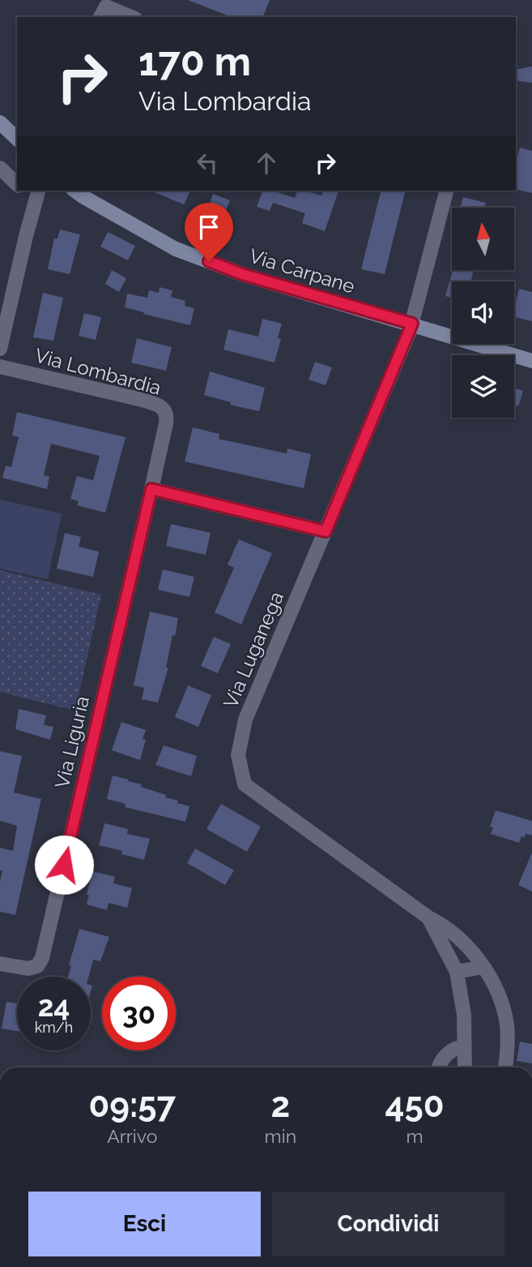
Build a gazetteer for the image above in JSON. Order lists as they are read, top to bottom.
{
  "streets": {
    "street": [
      "Via Carpane",
      "Via Lombardia",
      "Via Luganega",
      "Via Liguria"
    ]
  },
  "crossings": [
    ["Via Carpane", "Via Luganega"],
    ["Via Lombardia", "Via Liguria"]
  ],
  "north": "top",
  "page": {
    "turn": ["170 m", "Via Lombardia"],
    "speed": "24 km/h",
    "limit": "30",
    "eta": [
      "09:57",
      "Arrivo",
      "2",
      "min",
      "450",
      "m"
    ],
    "buttons": ["Esci", "Condividi"]
  }
}
